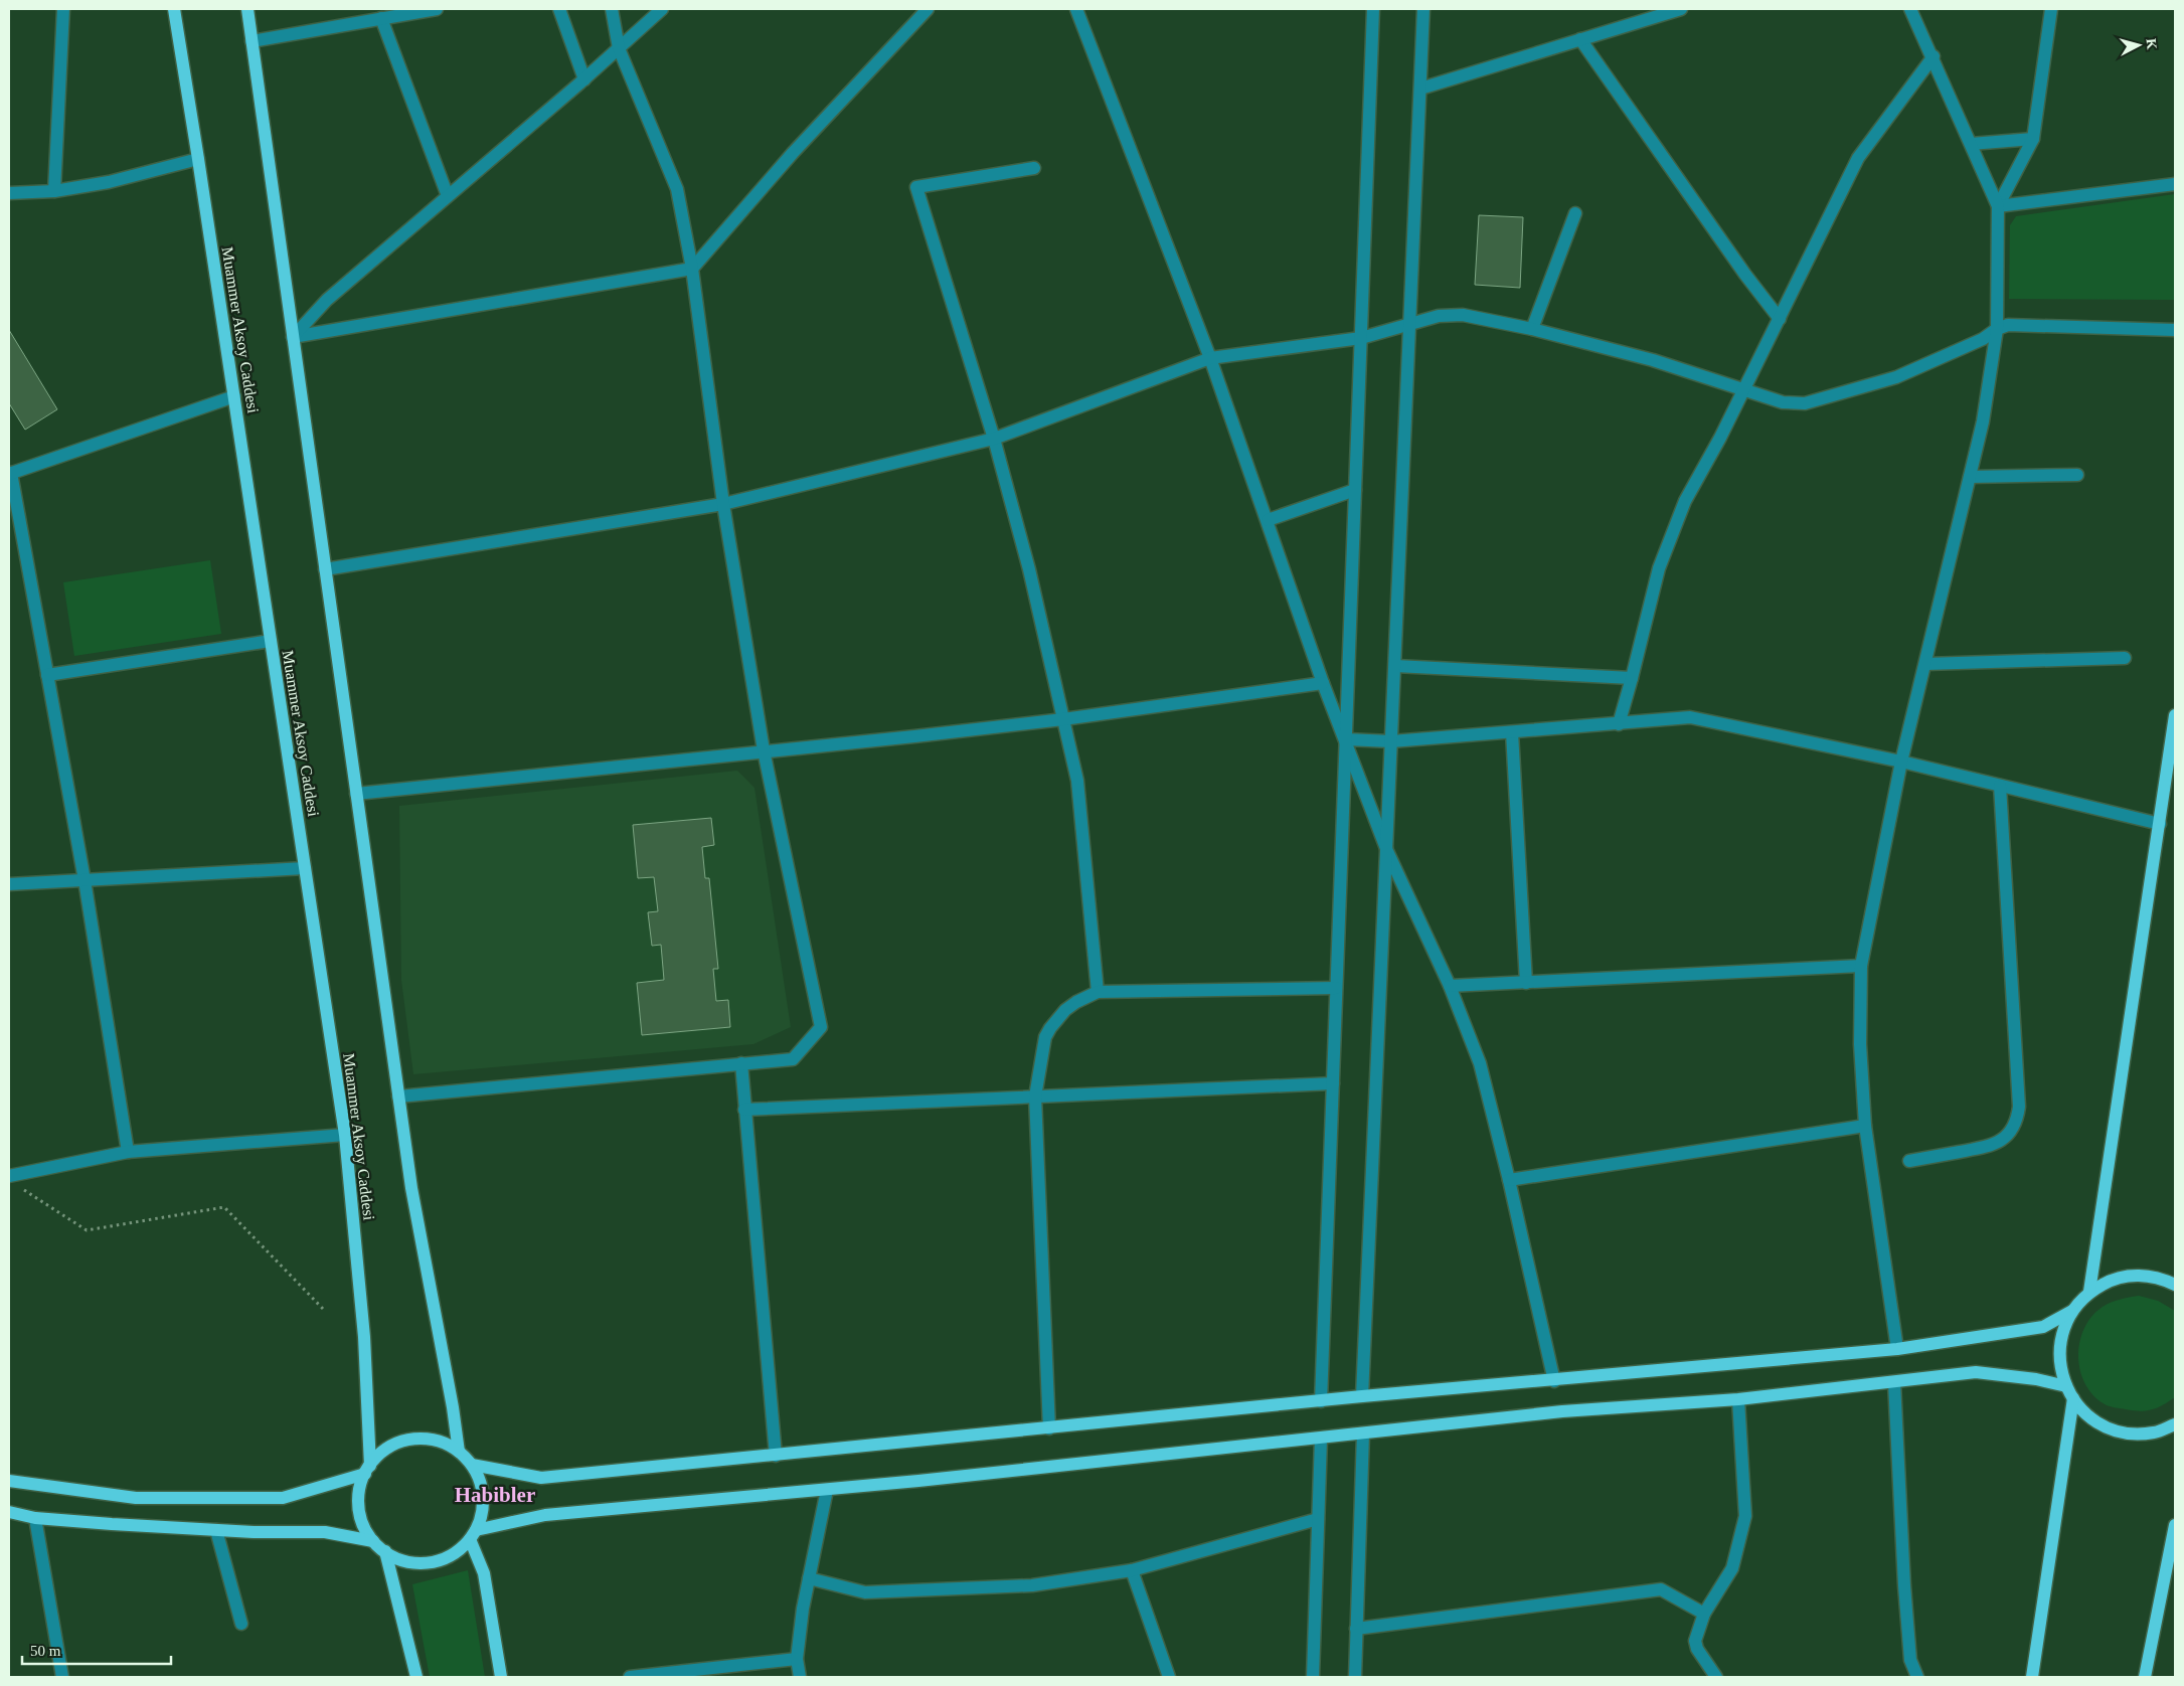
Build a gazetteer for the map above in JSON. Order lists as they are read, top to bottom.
{
  "streets": {
    "main road": ["Muammer Aksoy Caddesi"]
  },
  "districts": ["Habibler"],
  "scale_bar": "50 m",
  "north": "right"
}
